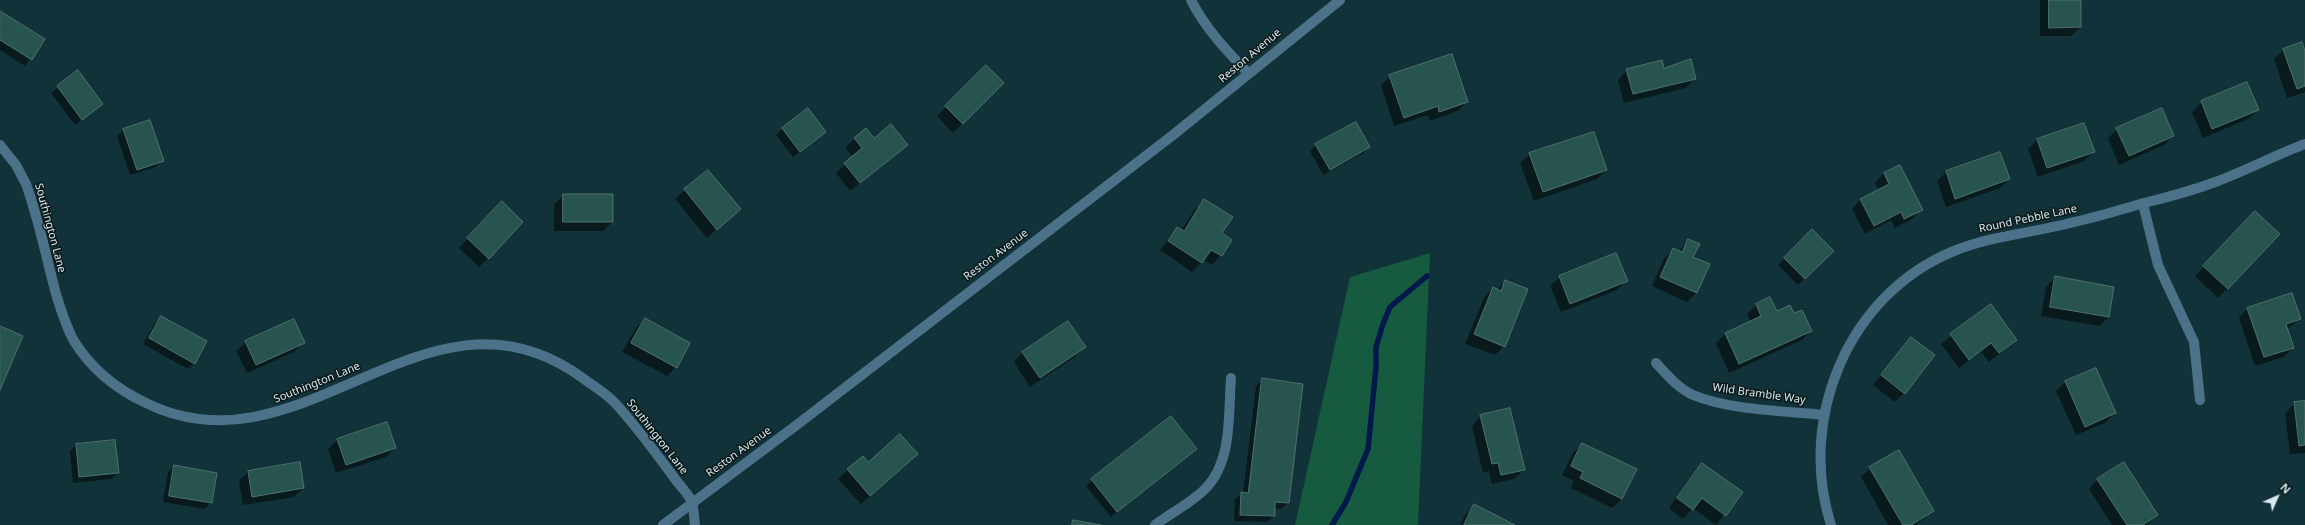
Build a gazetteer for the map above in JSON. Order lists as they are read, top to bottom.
{
  "streets": {
    "street": [
      "Reston Avenue",
      "Round Pebble Lane",
      "Southington Lane",
      "Wild Bramble Way"
    ]
  },
  "crossings": [
    ["Reston Avenue", "Southington Lane"],
    ["Round Pebble Lane", "Wild Bramble Way"]
  ],
  "north": "top right"
}
